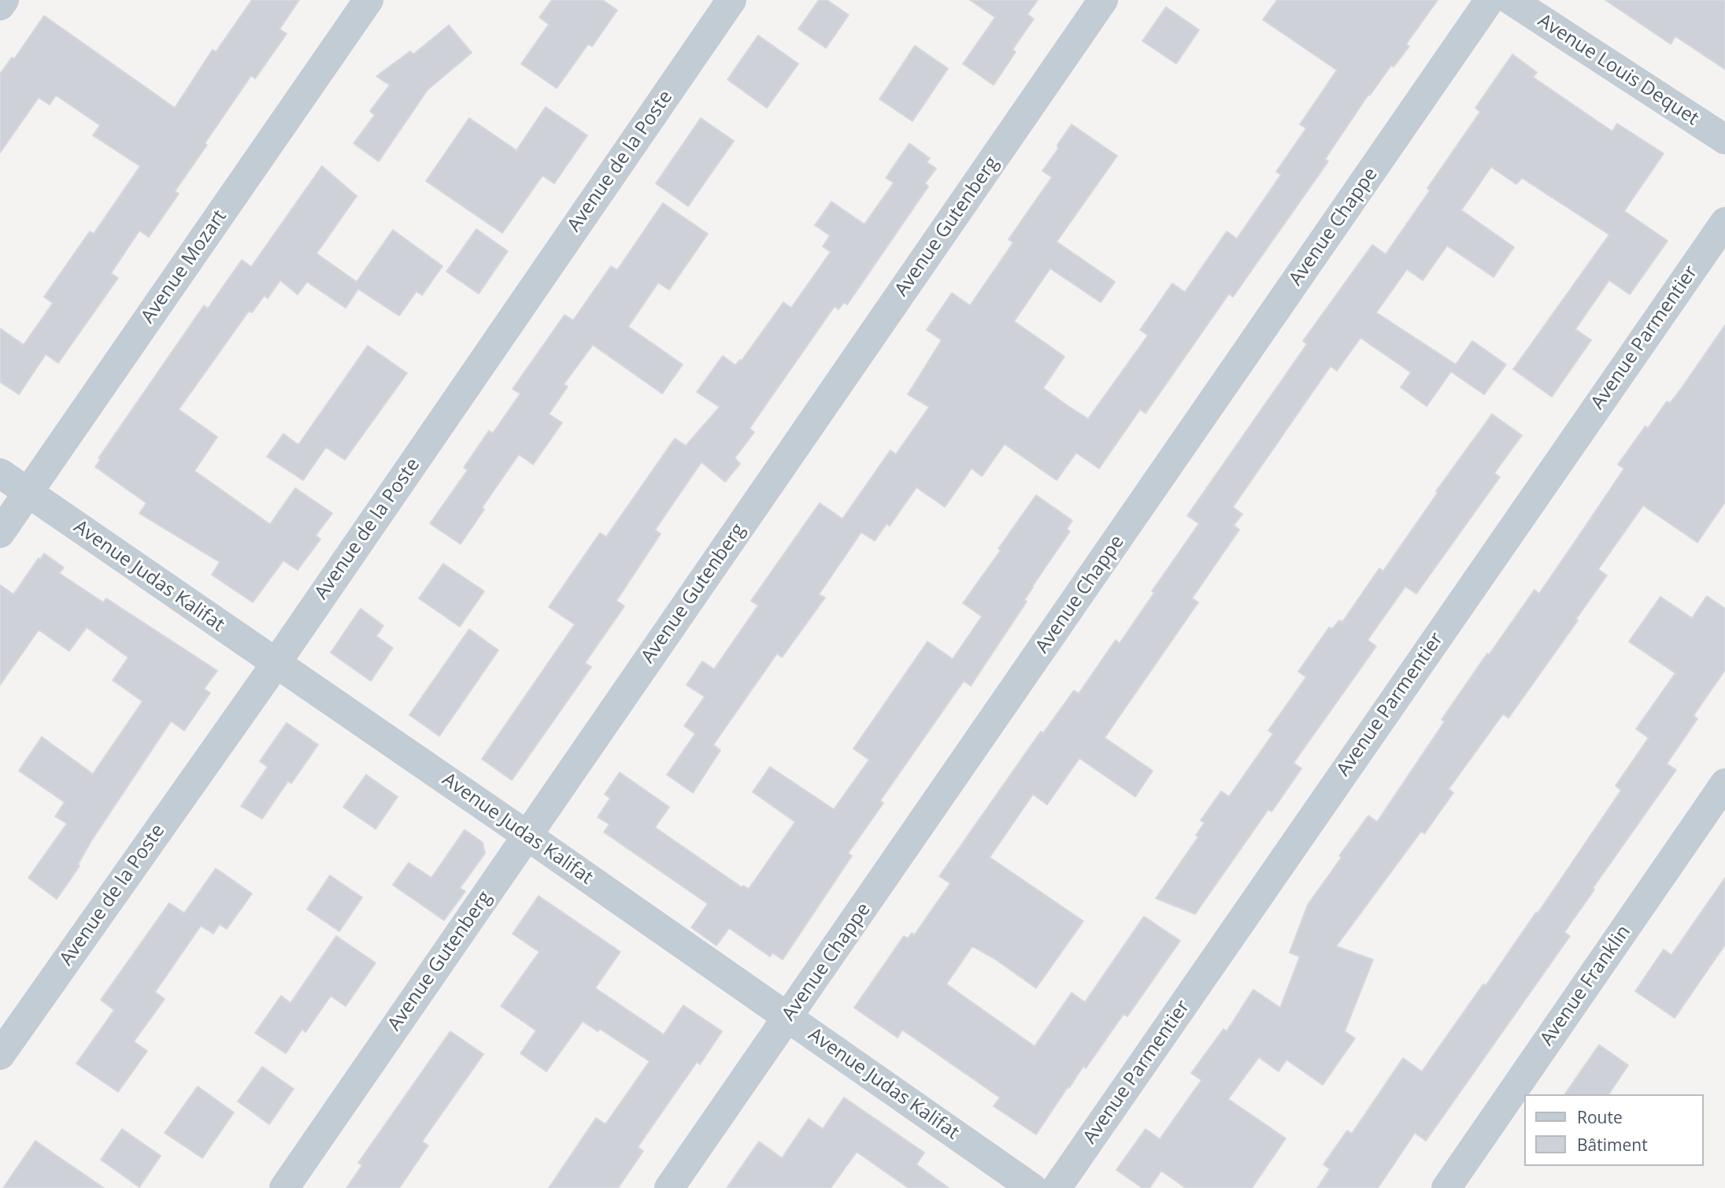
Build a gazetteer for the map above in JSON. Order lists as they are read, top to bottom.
{
  "streets": {
    "street": [
      "Avenue Louis Dequet",
      "Avenue de la Poste",
      "Avenue Gutenberg",
      "Avenue Chappe",
      "Avenue Mozart",
      "Avenue Parmentier",
      "Avenue Judas Kalifat",
      "Avenue Franklin"
    ]
  },
  "crossings": [
    ["Avenue de la Poste", "Avenue Judas Kalifat"],
    ["Avenue Gutenberg", "Avenue Judas Kalifat"],
    ["Avenue Chappe", "Avenue Judas Kalifat"],
    ["Avenue Mozart", "Avenue Judas Kalifat"]
  ],
  "legend": ["Route", "Bâtiment"]
}
